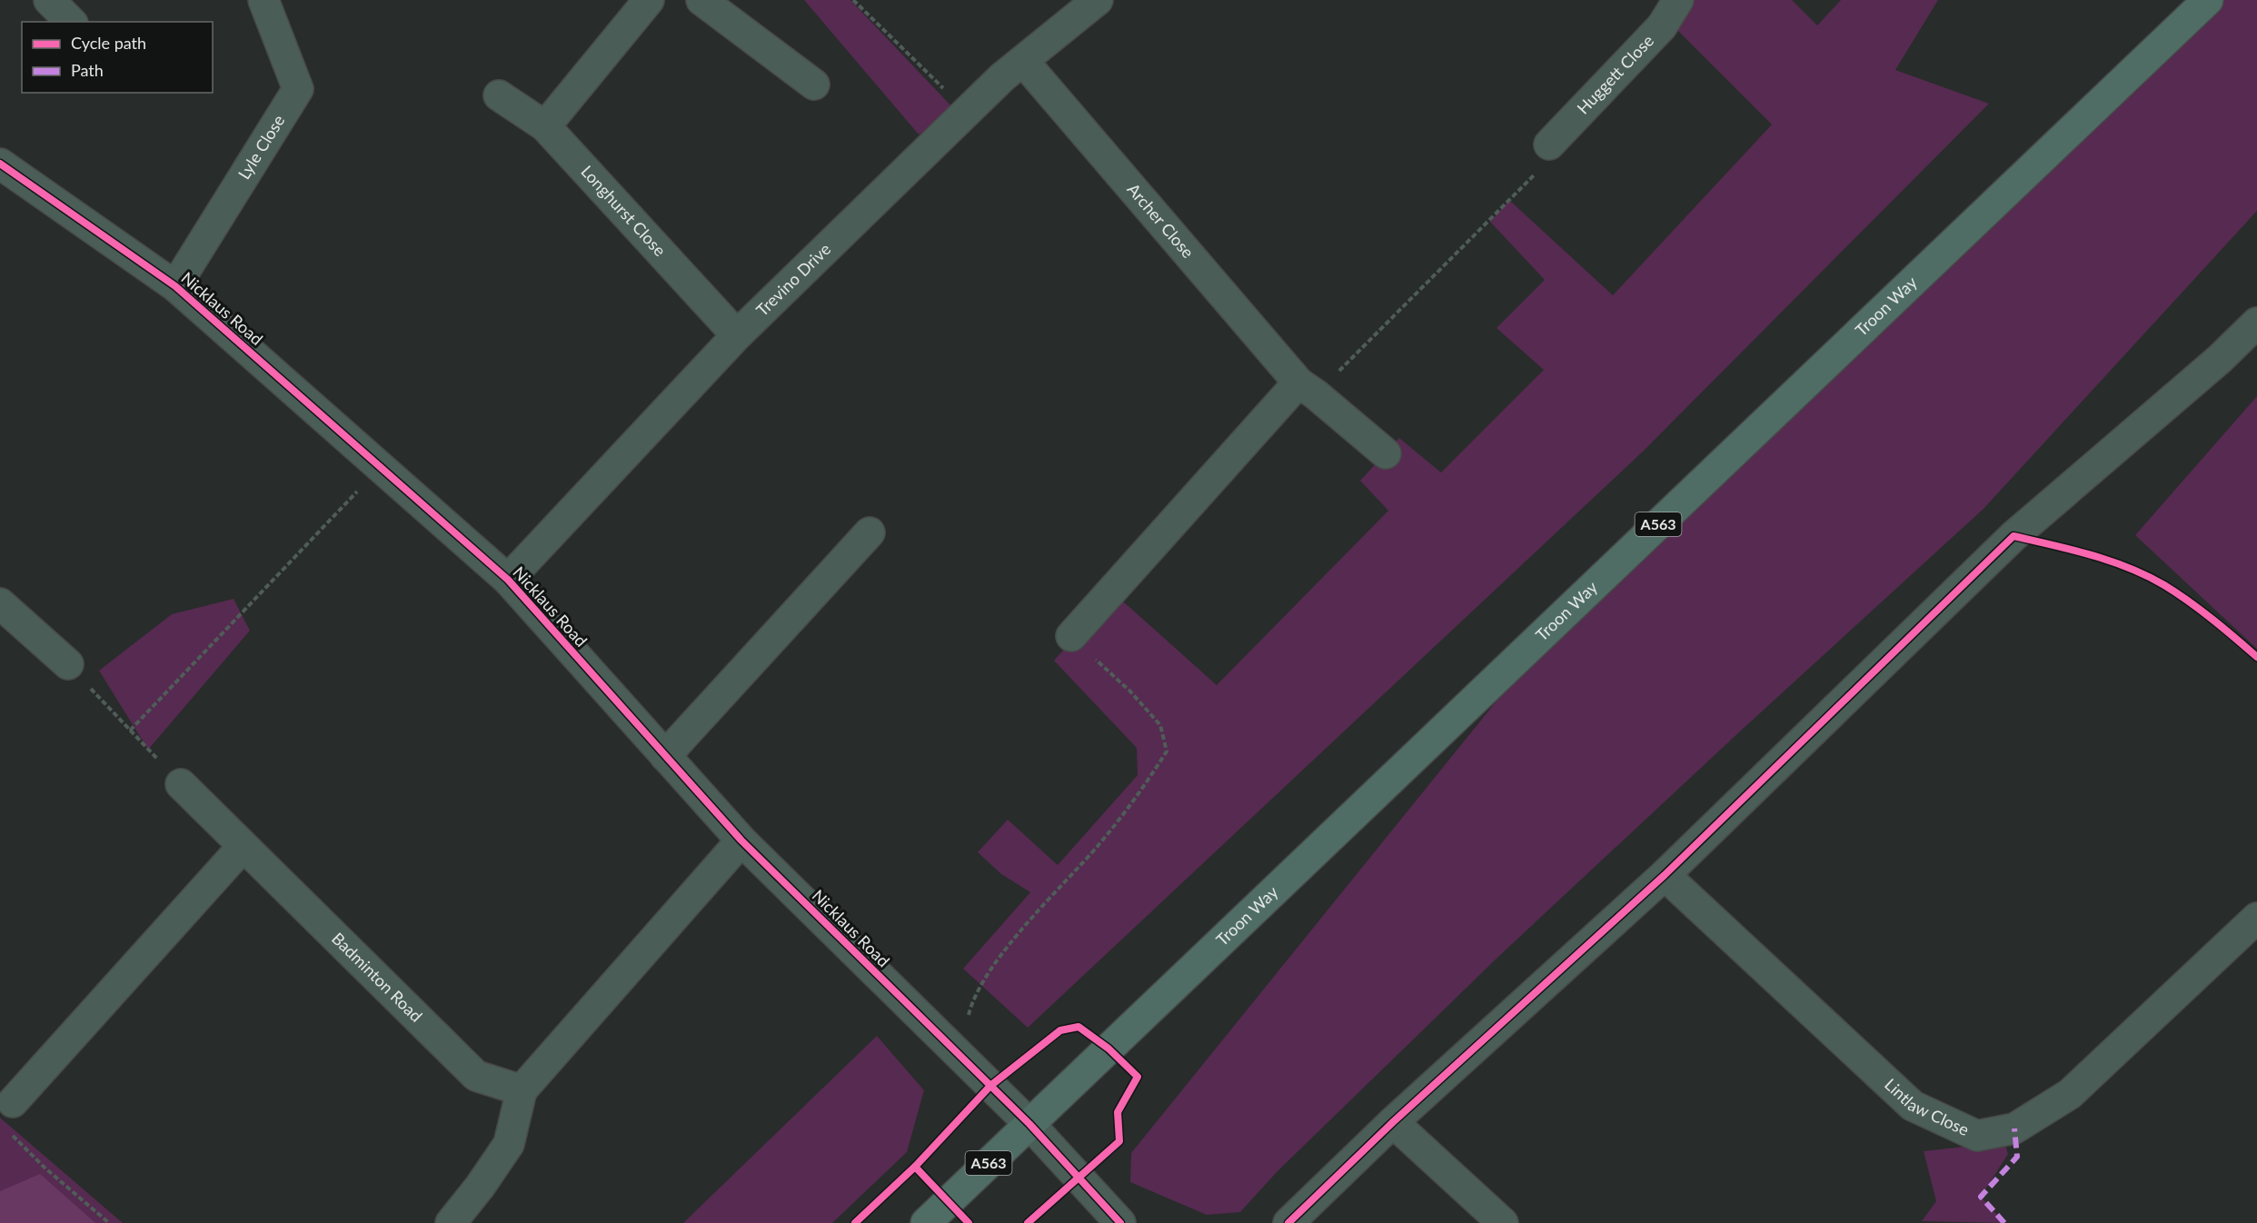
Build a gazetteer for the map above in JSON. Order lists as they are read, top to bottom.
{
  "streets": {
    "highway": ["Troon Way", "A563"],
    "street": [
      "Huggett Close",
      "Lyle Close",
      "Longhurst Close",
      "Archer Close",
      "Trevino Drive",
      "Nicklaus Road",
      "Badminton Road",
      "Lintlaw Close"
    ]
  },
  "crossings": [
    ["Lyle Close", "Nicklaus Road"],
    ["Longhurst Close", "Trevino Drive"],
    ["Archer Close", "Trevino Drive"],
    ["Trevino Drive", "Nicklaus Road"],
    ["Troon Way", "Nicklaus Road"]
  ],
  "legend": ["Cycle path", "Path"]
}
